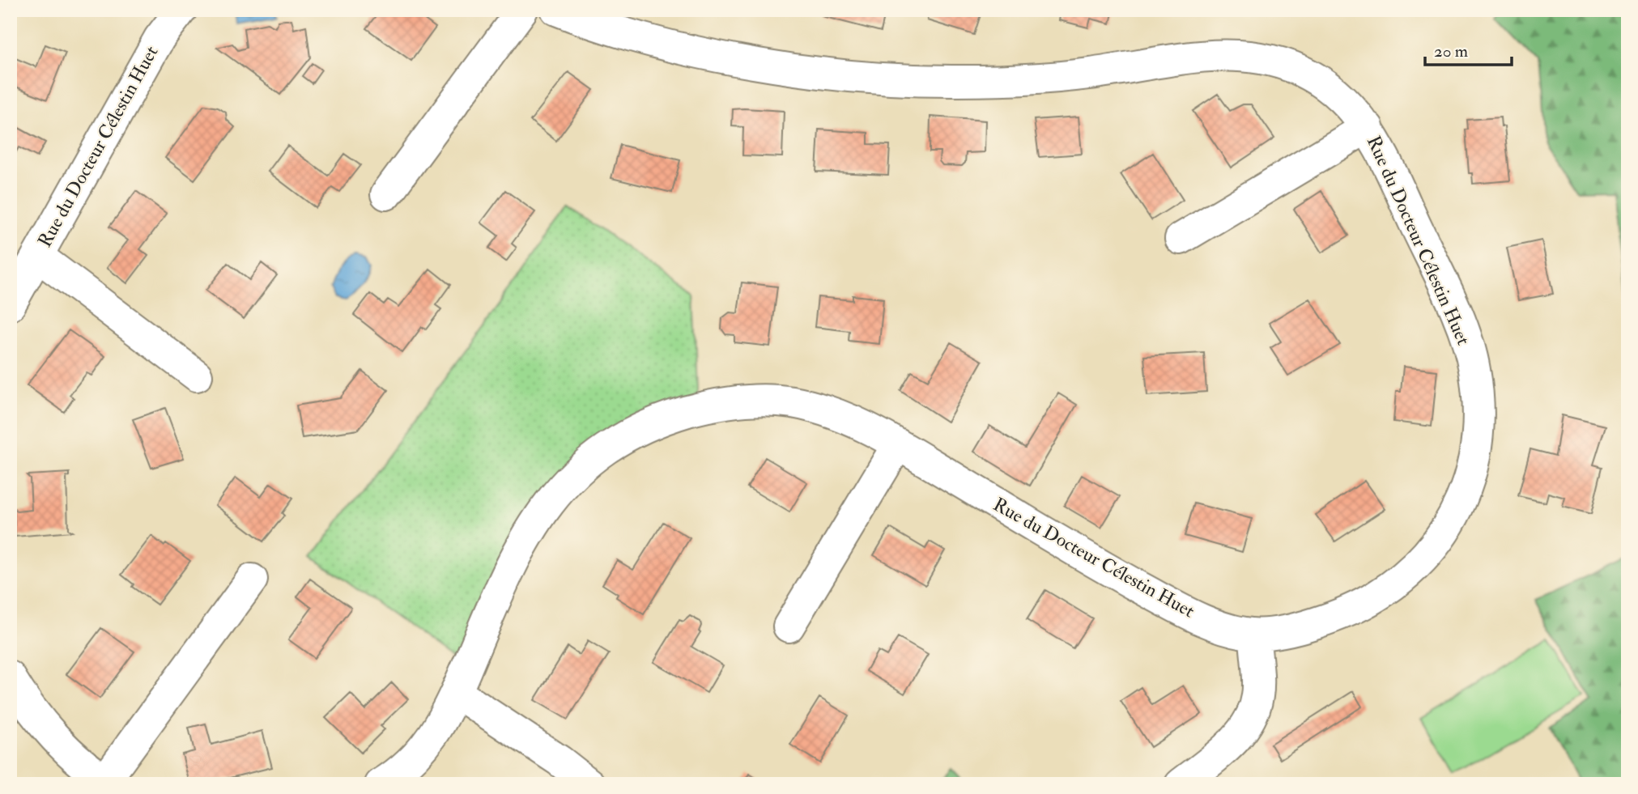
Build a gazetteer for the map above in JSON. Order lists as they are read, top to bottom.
{
  "streets": {
    "street": ["Rue du Docteur Célestin Huet"]
  },
  "scale_bar": "20 m"
}
